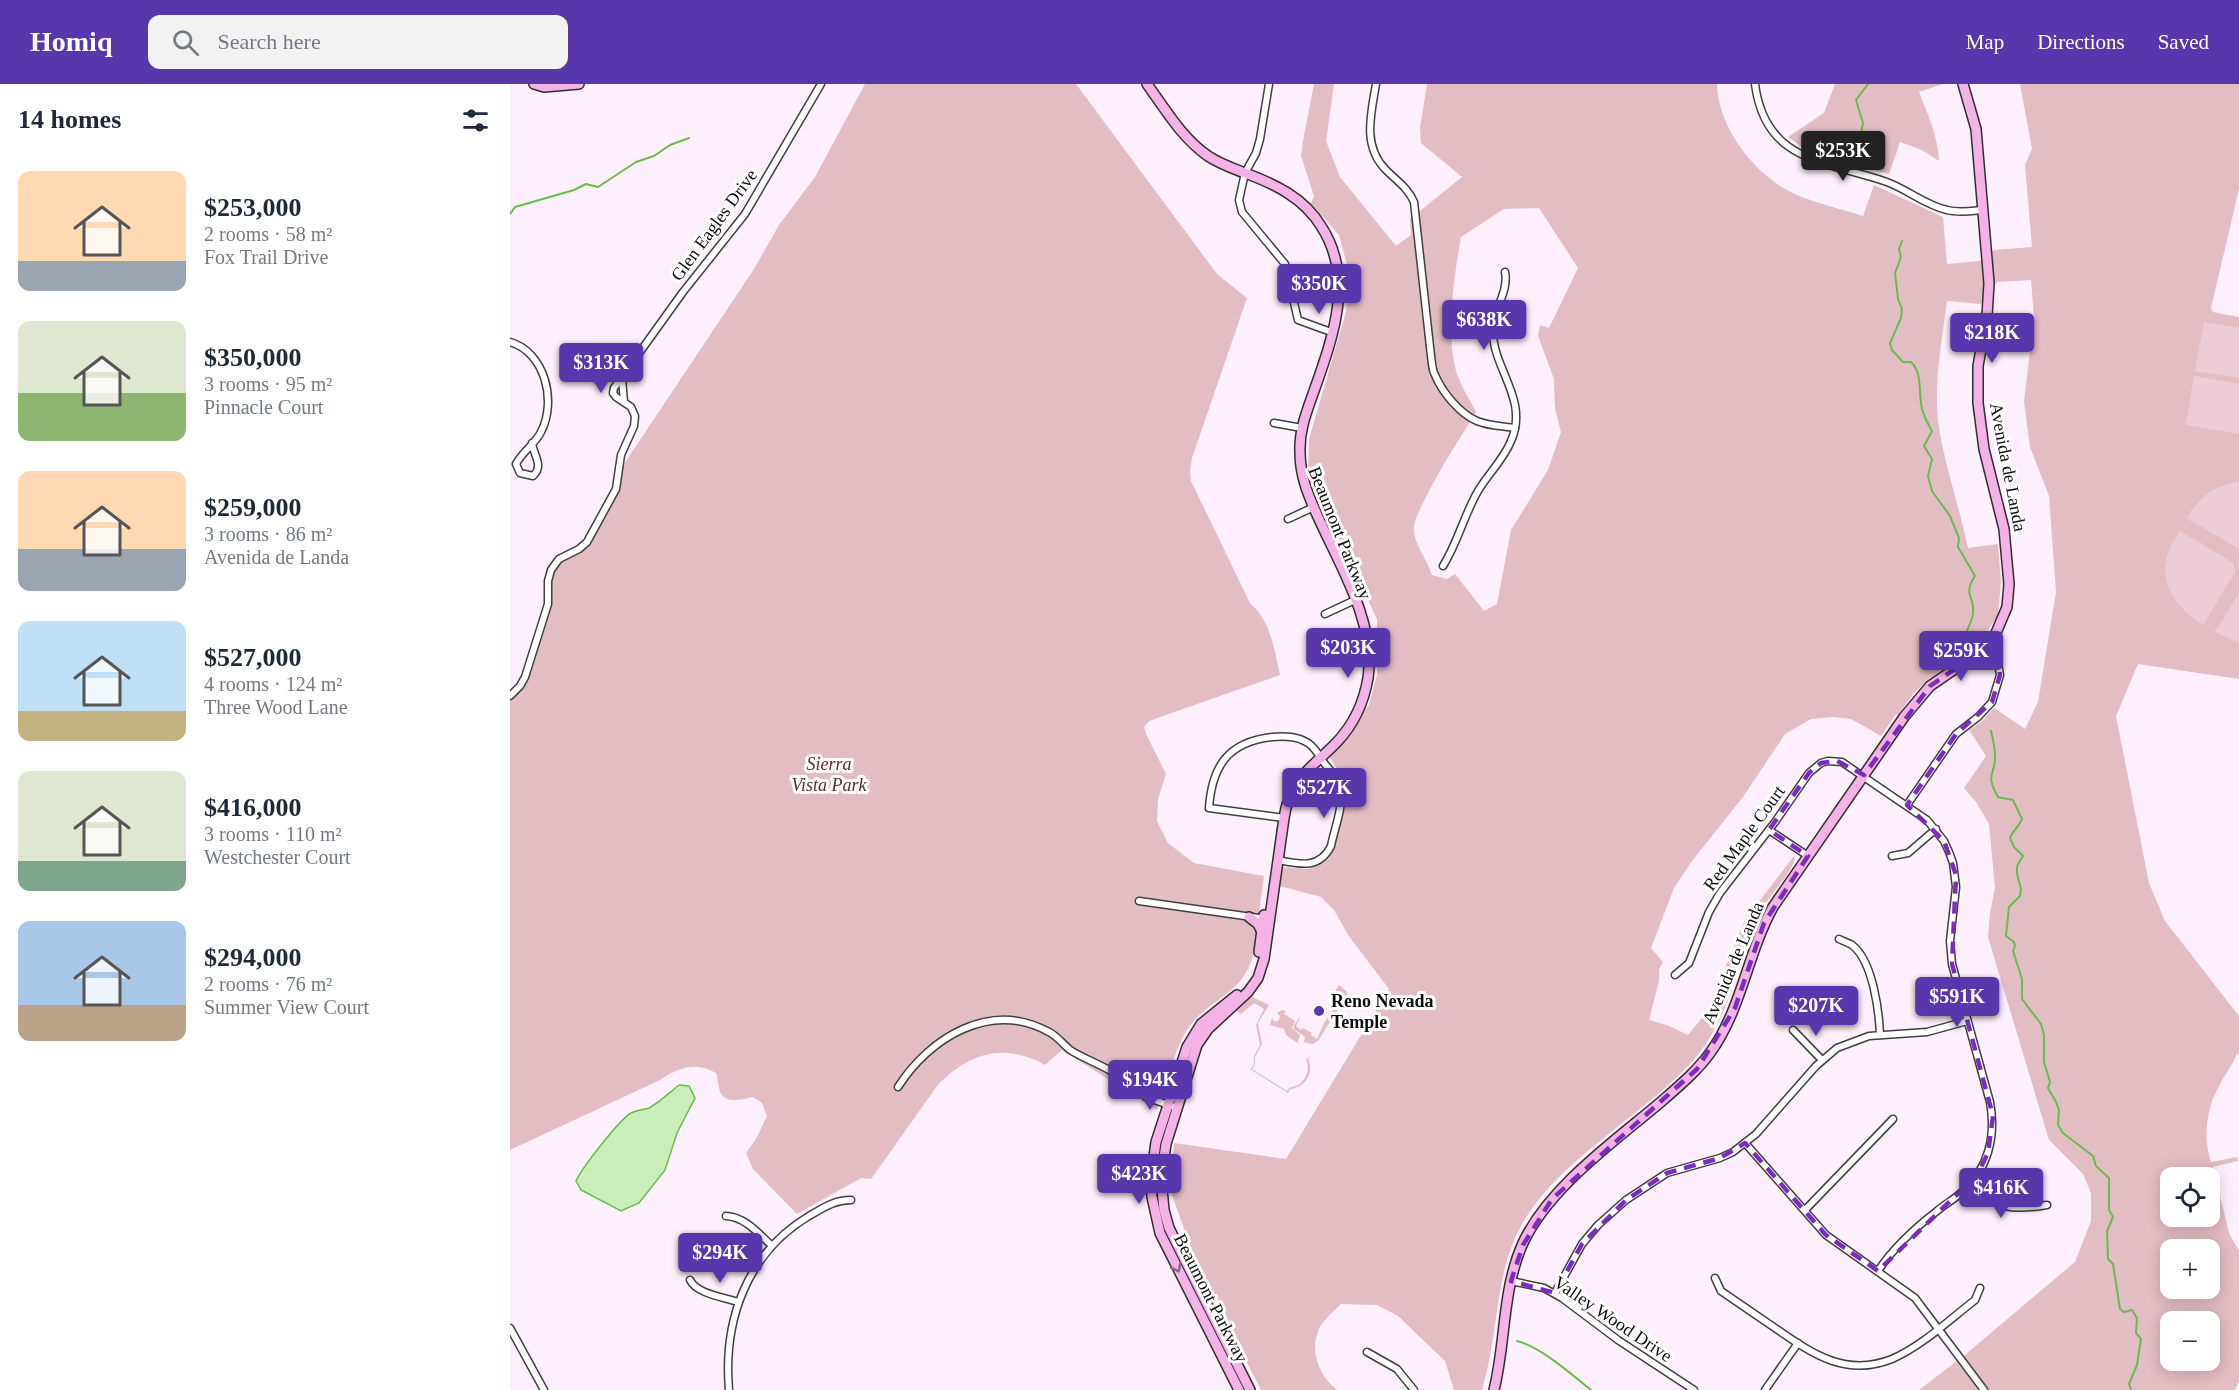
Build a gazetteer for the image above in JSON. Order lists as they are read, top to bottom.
{
  "streets": {
    "street": [
      "Glen Eagles Drive",
      "Avenida de Landa",
      "Beaumont Parkway",
      "Red Maple Court",
      "Valley Wood Drive"
    ]
  },
  "crossings": [
    ["Avenida de Landa", "Red Maple Court"],
    ["Avenida de Landa", "Valley Wood Drive"]
  ],
  "parks": ["Sierra Vista Park"],
  "places": ["Reno Nevada Temple"],
  "page": {
    "header": "Homiq",
    "search": "Search here",
    "nav": ["Map", "Directions", "Saved"],
    "heading": "14 homes",
    "price": [
      "$253K",
      "$350K",
      "$638K",
      "$218K",
      "$313K",
      "$203K",
      "$259K",
      "$527K",
      "$591K",
      "$207K",
      "$194K",
      "$423K",
      "$416K",
      "$294K"
    ],
    "list": [
      {
        "name": "$253,000",
        "note": "2 rooms · 58 m² · Fox Trail Drive"
      },
      {
        "name": "$350,000",
        "note": "3 rooms · 95 m² · Pinnacle Court"
      },
      {
        "name": "$259,000",
        "note": "3 rooms · 86 m² · Avenida de Landa"
      },
      {
        "name": "$527,000",
        "note": "4 rooms · 124 m² · Three Wood Lane"
      },
      {
        "name": "$416,000",
        "note": "3 rooms · 110 m² · Westchester Court"
      },
      {
        "name": "$294,000",
        "note": "2 rooms · 76 m² · Summer View Court"
      }
    ],
    "map_buttons": ["+", "−"]
  }
}
